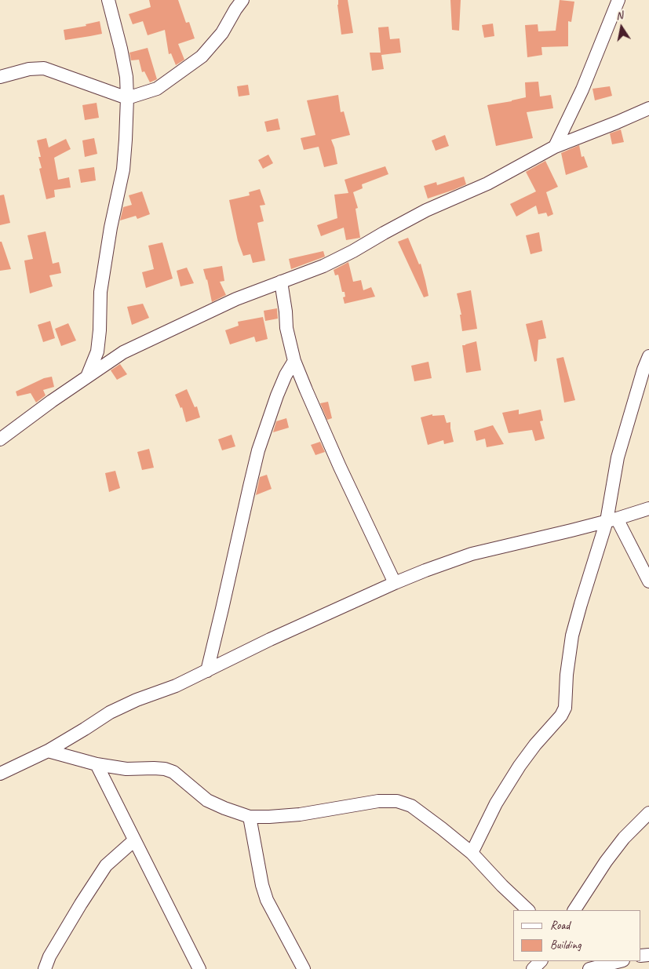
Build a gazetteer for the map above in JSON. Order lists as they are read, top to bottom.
{
  "legend": ["Road", "Building"],
  "north": "top"
}
